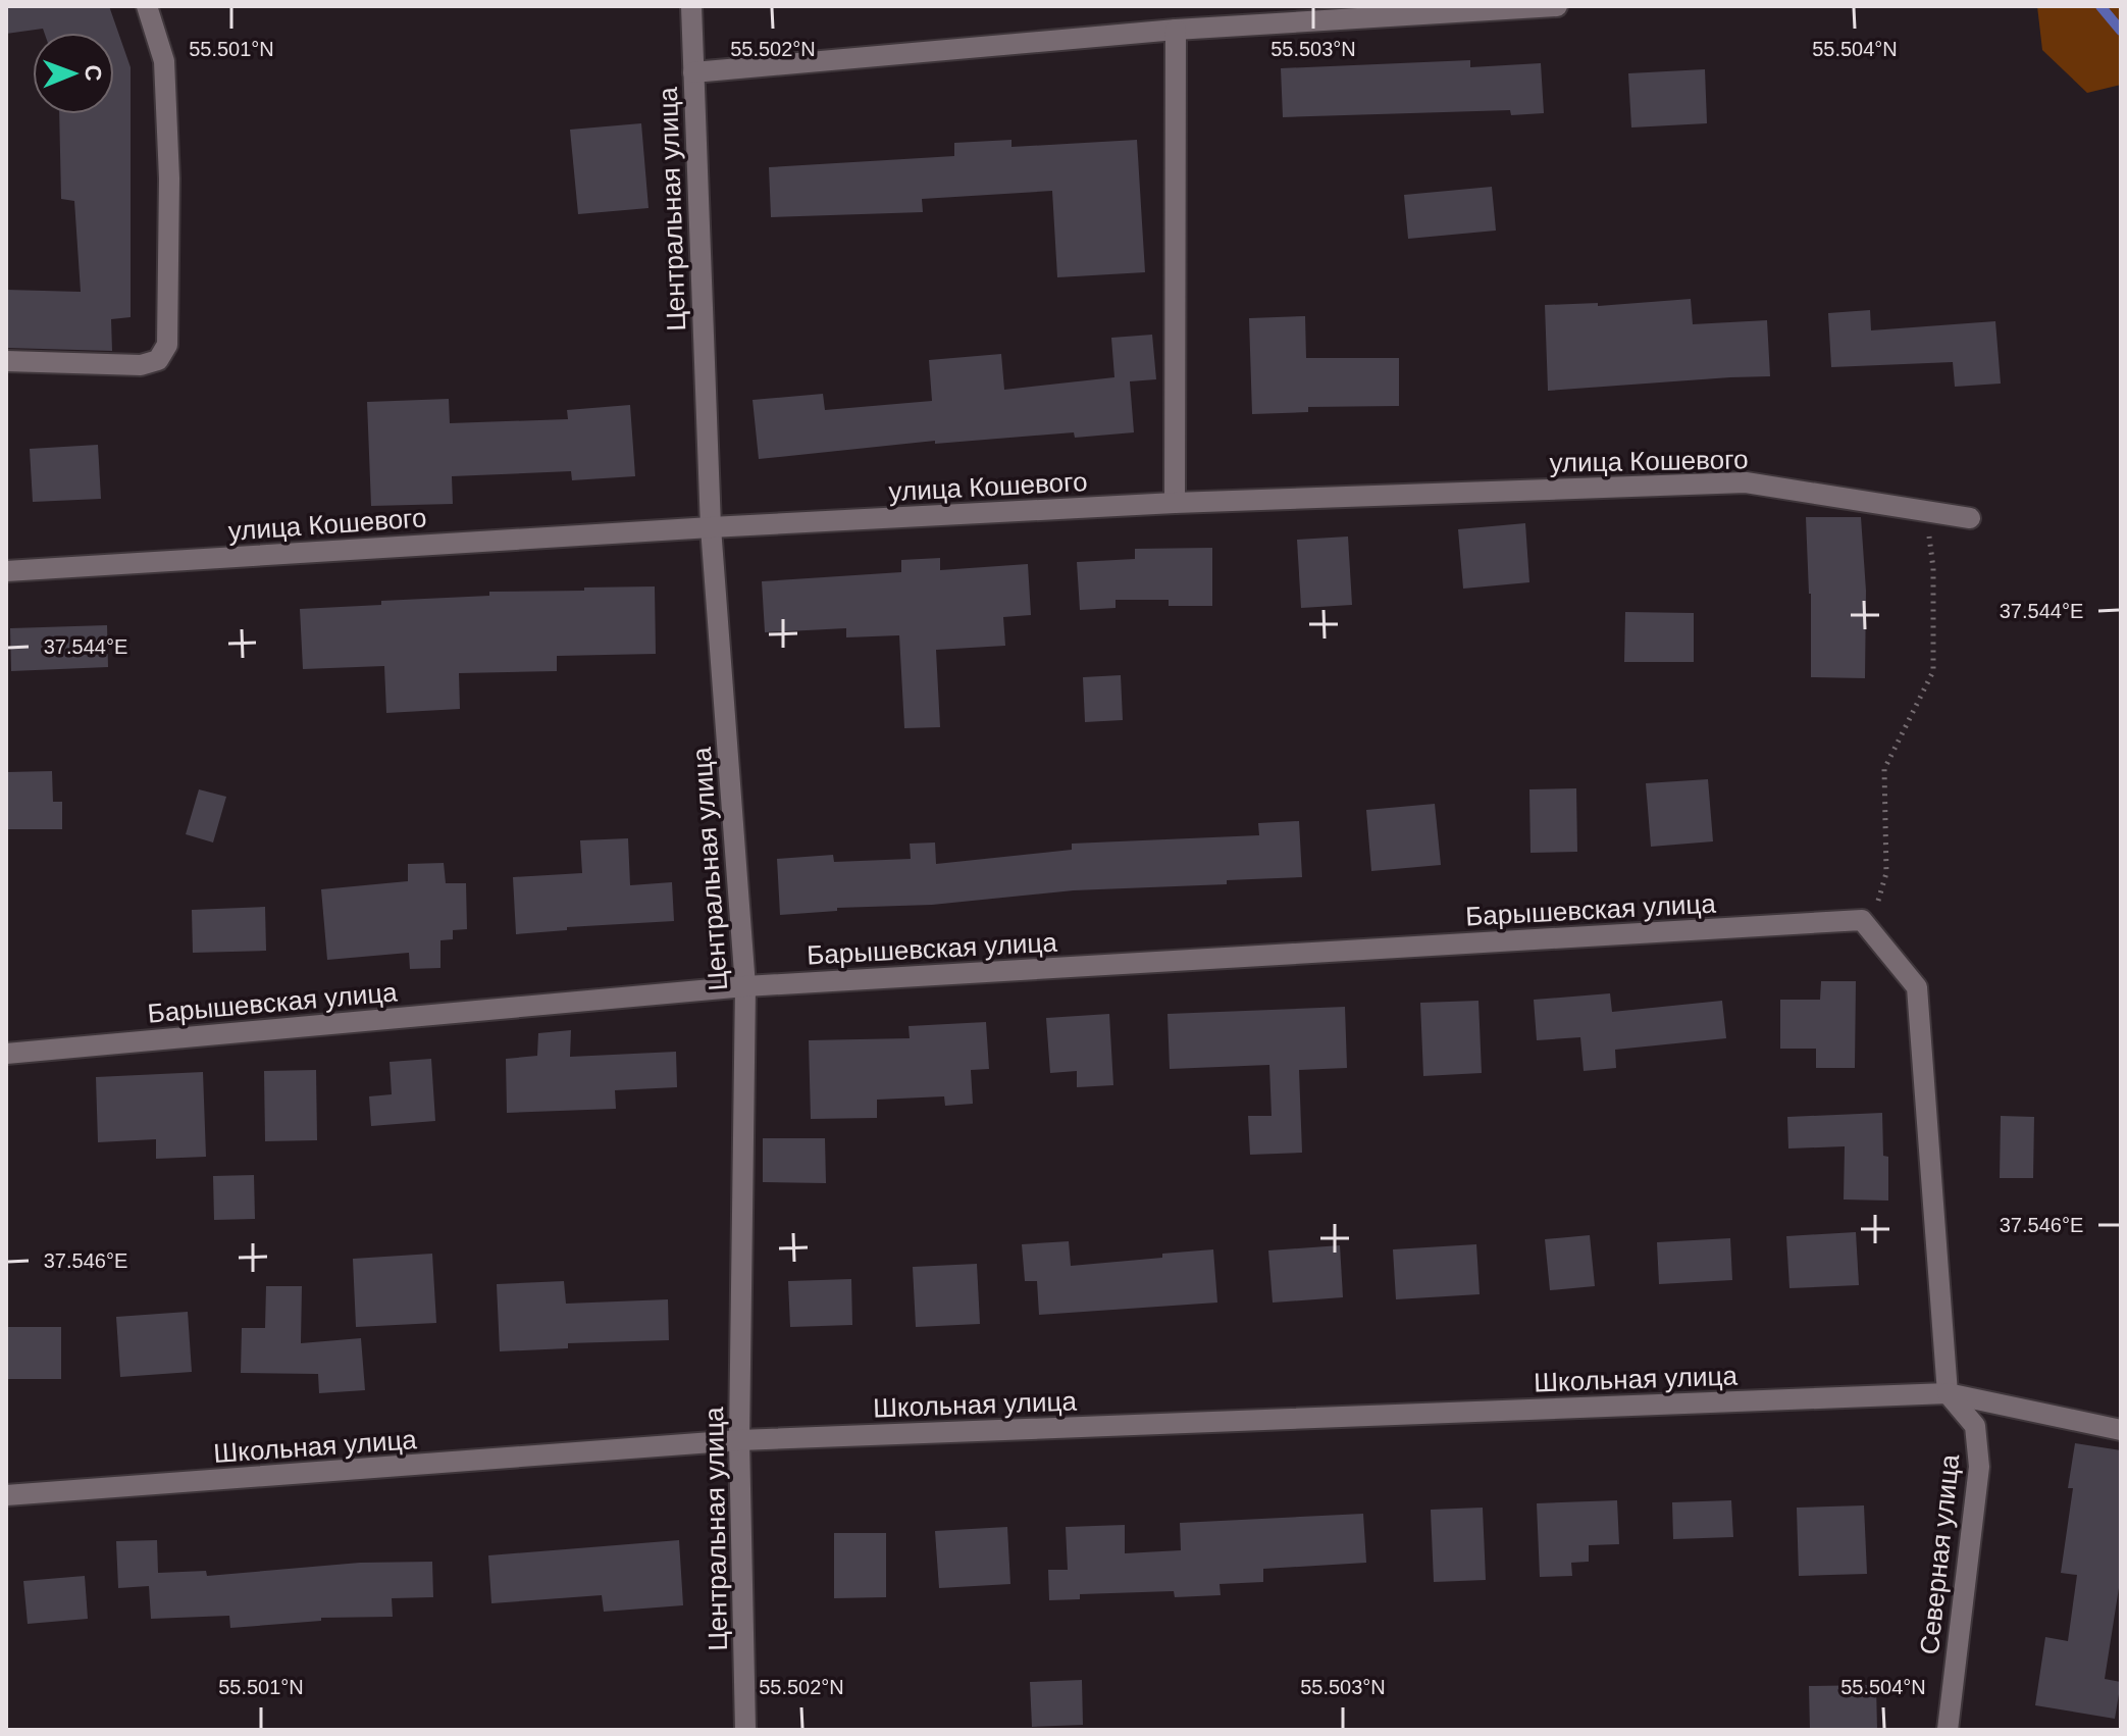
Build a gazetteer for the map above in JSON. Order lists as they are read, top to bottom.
{
  "streets": {
    "street": [
      "Центральная улица",
      "улица Кошевого",
      "Барышевская улица",
      "Школьная улица",
      "Северная улица"
    ]
  },
  "crossings": [
    ["Центральная улица", "улица Кошевого"],
    ["Центральная улица", "Барышевская улица"],
    ["Центральная улица", "Школьная улица"],
    ["Школьная улица", "Северная улица"]
  ],
  "north": "right",
  "coordinates": [
    "55.501°N",
    "55.502°N",
    "55.503°N",
    "55.504°N",
    "37.544°E",
    "37.546°E"
  ]
}
